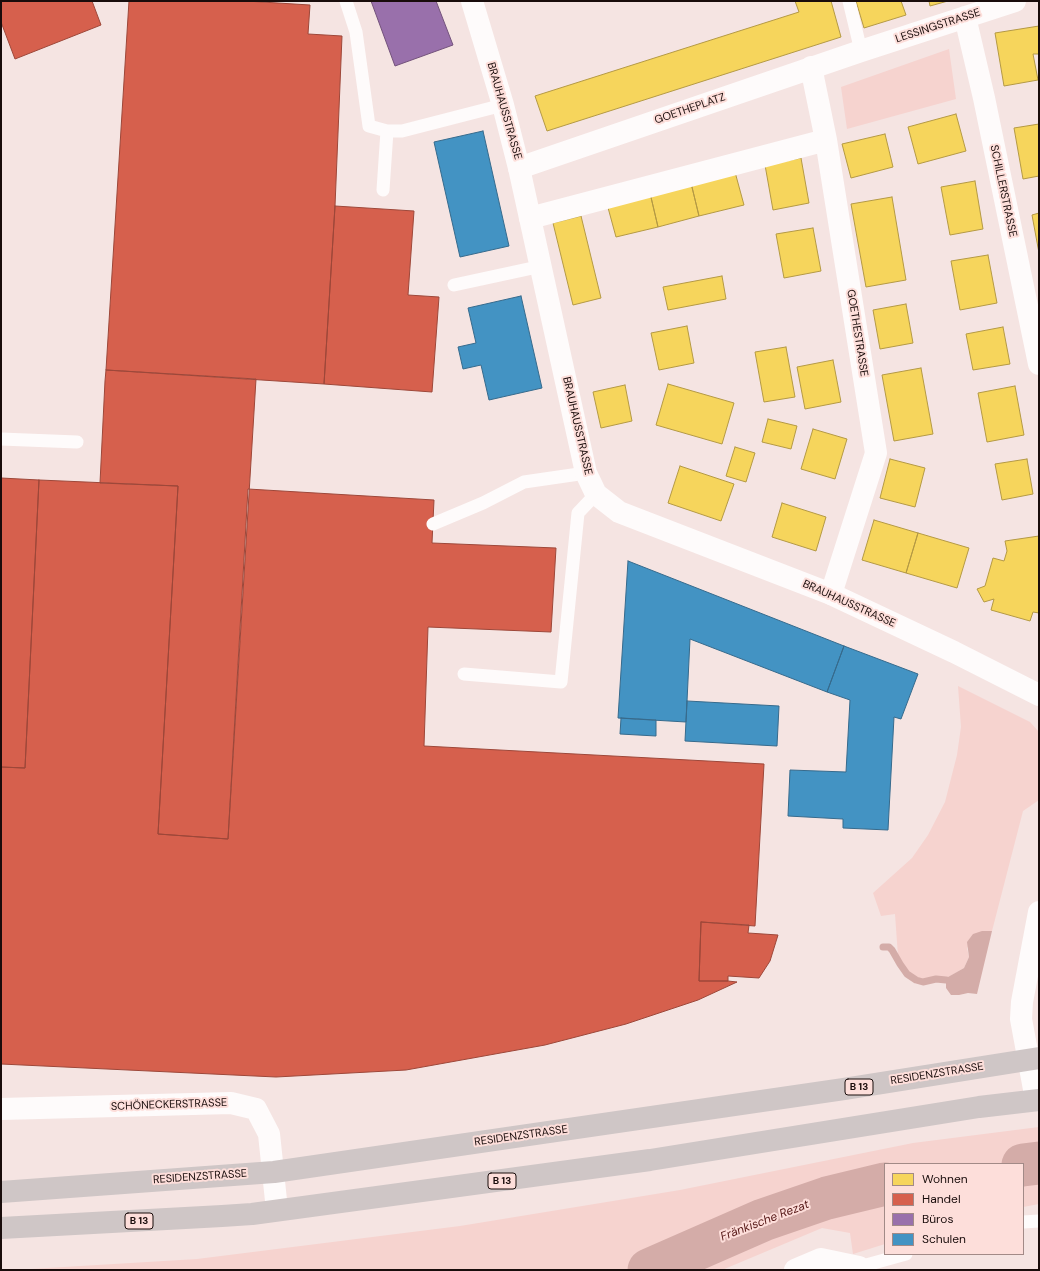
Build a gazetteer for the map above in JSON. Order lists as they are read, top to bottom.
{
  "streets": {
    "main road": ["RESIDENZSTRASSE", "B 13"],
    "street": [
      "LESSINGSTRASSE",
      "GOETHEPLATZ",
      "BRAUHAUSSTRASSE",
      "SCHILLERSTRASSE",
      "GOETHESTRASSE",
      "SCHÖNECKERSTRASSE"
    ]
  },
  "crossings": [
    ["LESSINGSTRASSE", "GOETHEPLATZ"],
    ["LESSINGSTRASSE", "SCHILLERSTRASSE"],
    ["GOETHEPLATZ", "BRAUHAUSSTRASSE"],
    ["GOETHEPLATZ", "GOETHESTRASSE"],
    ["BRAUHAUSSTRASSE", "GOETHESTRASSE"],
    ["RESIDENZSTRASSE", "SCHÖNECKERSTRASSE"],
    ["B 13", "SCHÖNECKERSTRASSE"]
  ],
  "water": ["Fränkische Rezat"],
  "legend": [
    "Wohnen",
    "Handel",
    "Büros",
    "Schulen"
  ]
}
